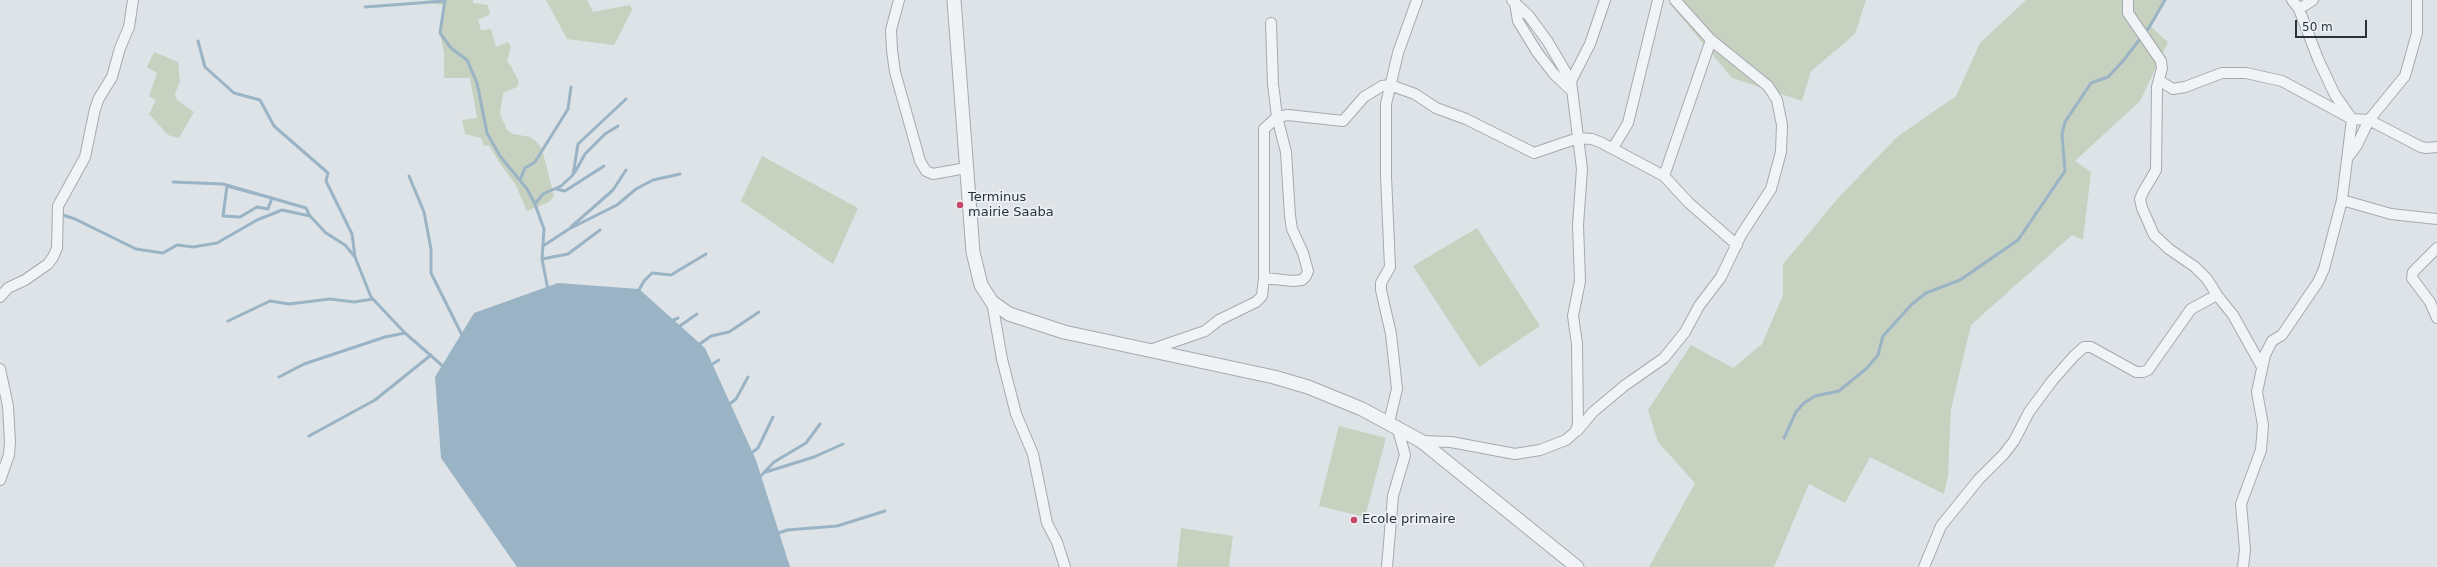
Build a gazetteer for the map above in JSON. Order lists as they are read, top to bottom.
{
  "places": ["Terminus mairie Saaba", "Ecole primaire"],
  "scale_bar": "50 m"
}
